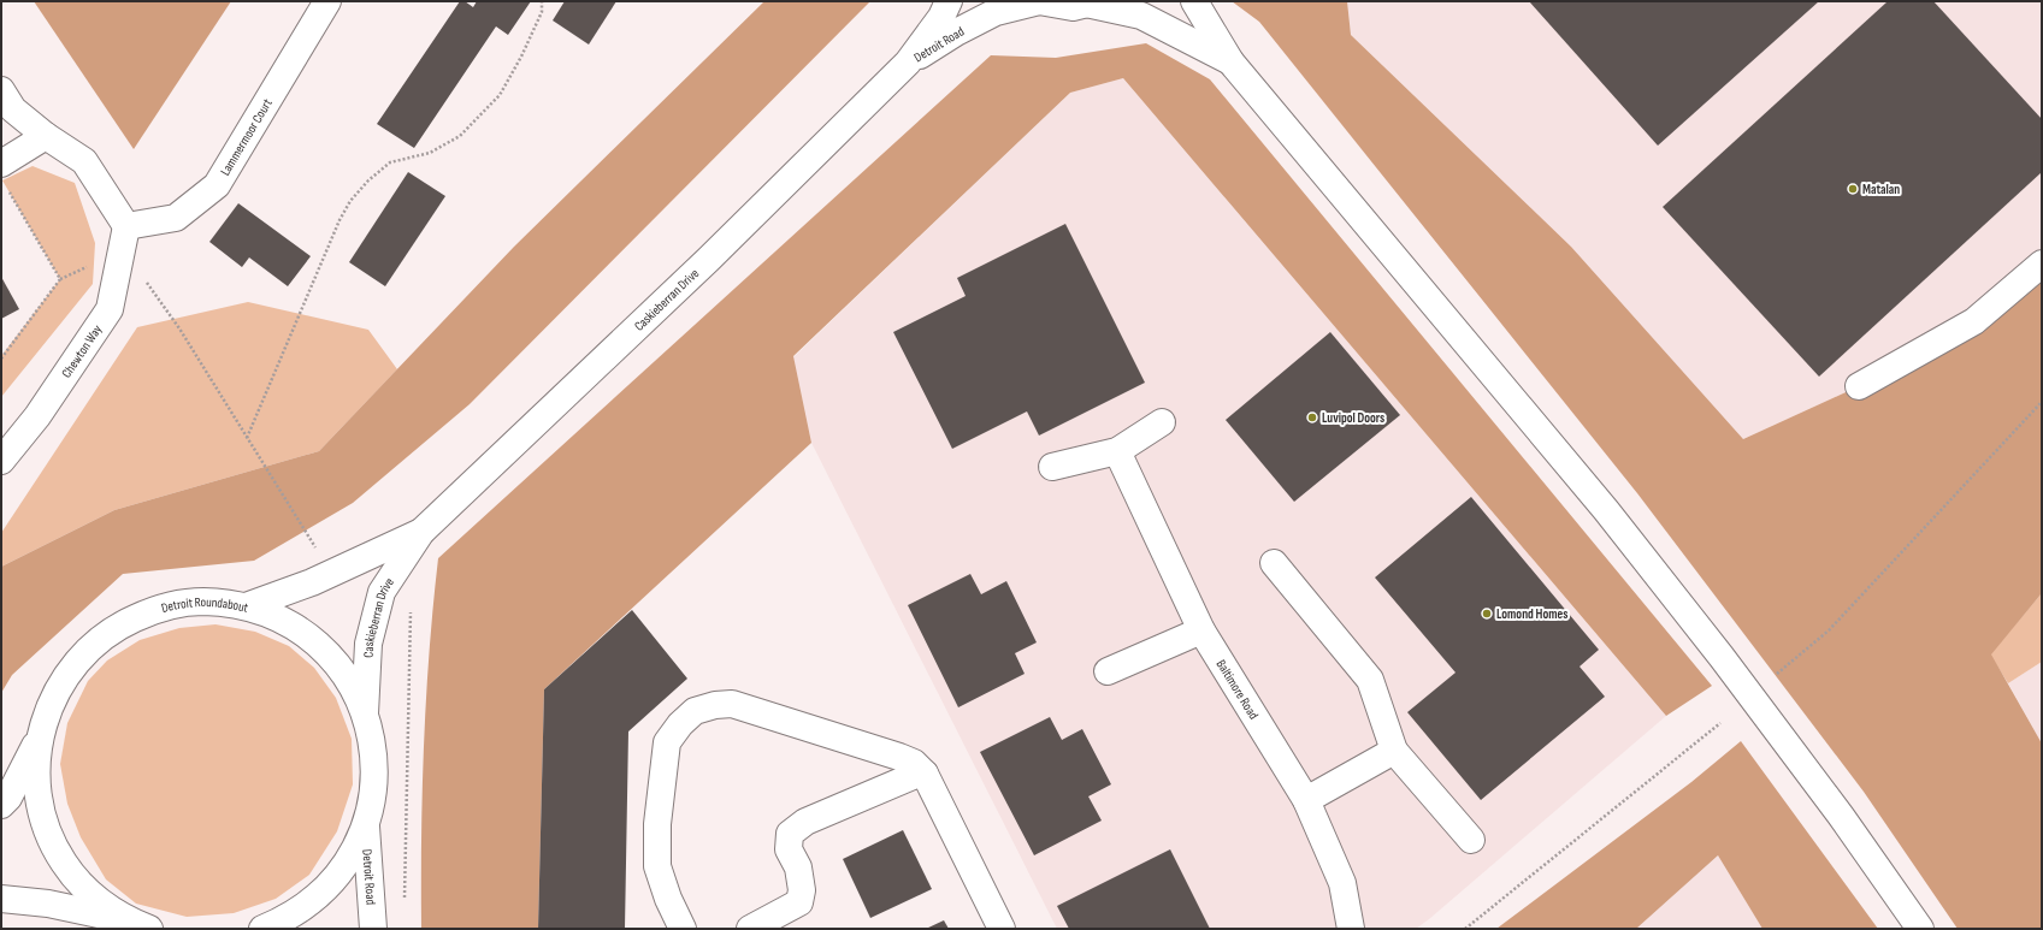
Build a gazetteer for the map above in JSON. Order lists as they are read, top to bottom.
{
  "streets": {
    "street": [
      "Detroit Road",
      "Lammermoor Court",
      "Caskieberran Drive",
      "Chewton Way",
      "Detroit Roundabout",
      "Baltimore Road"
    ]
  },
  "crossings": [
    ["Detroit Road", "Caskieberran Drive"],
    ["Detroit Road", "Detroit Roundabout"],
    ["Lammermoor Court", "Chewton Way"],
    ["Caskieberran Drive", "Detroit Roundabout"]
  ],
  "places": ["Matalan", "Luvipol Doors", "Lomond Homes"]
}
